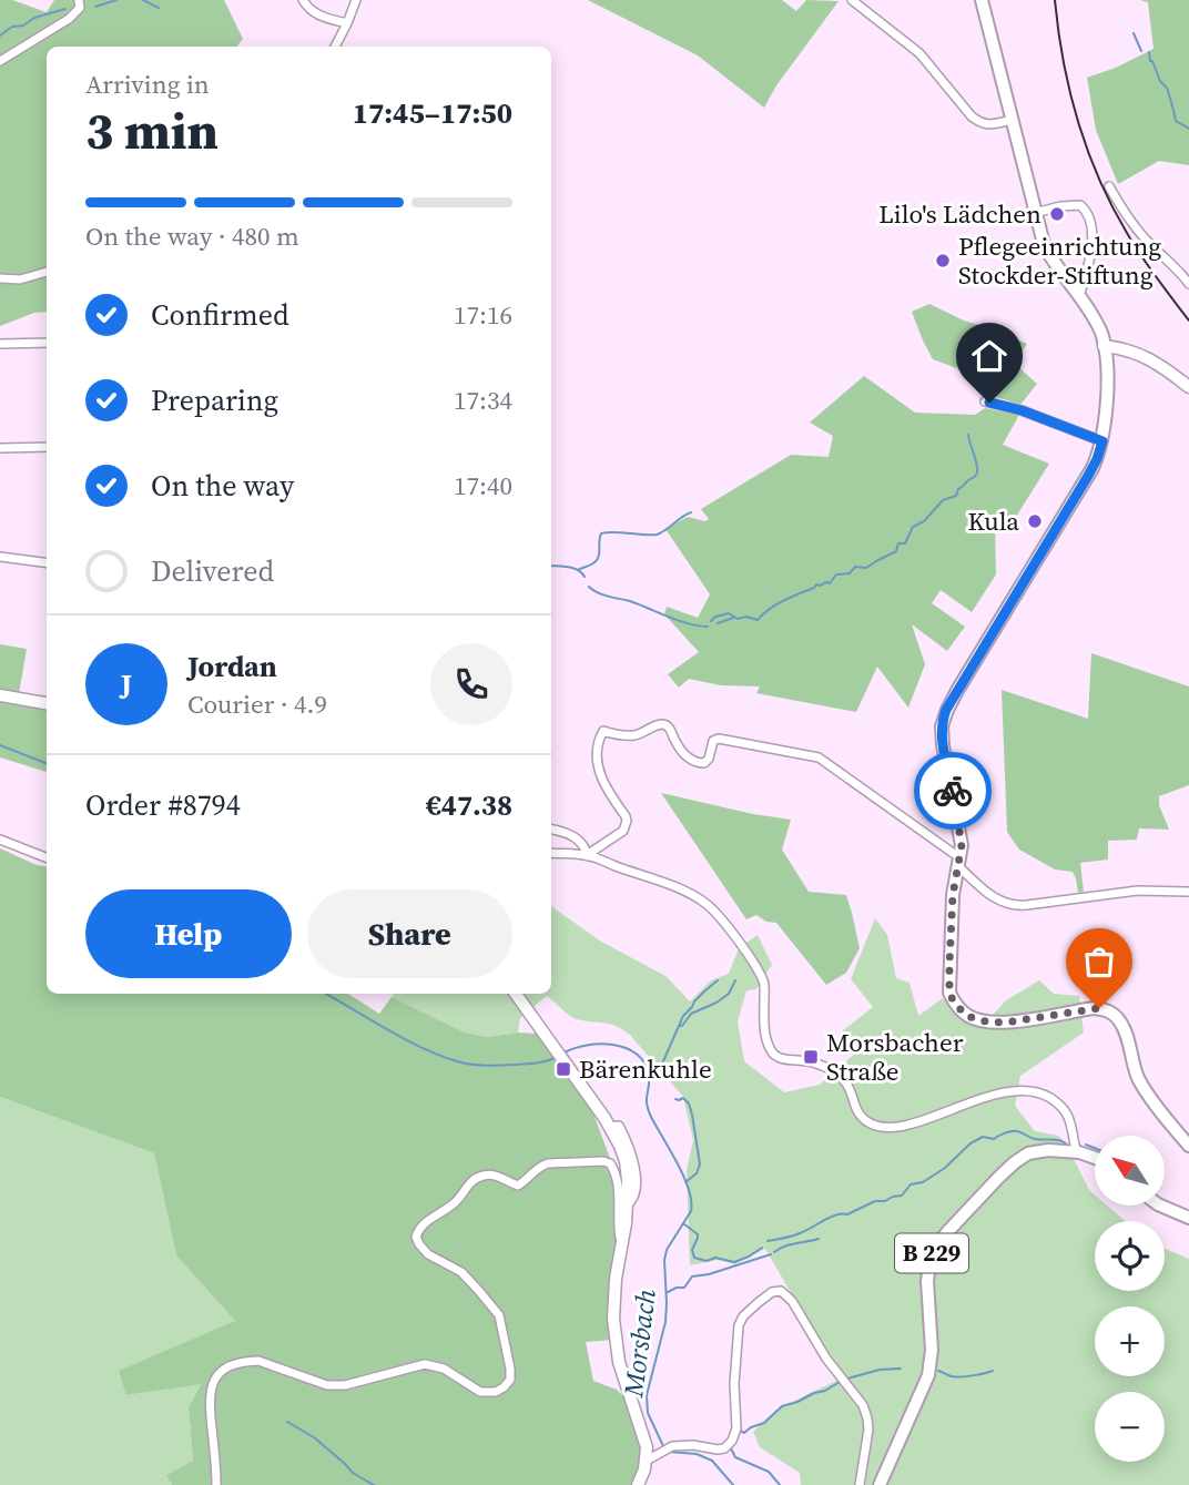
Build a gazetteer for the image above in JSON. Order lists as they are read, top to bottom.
{
  "streets": {
    "main road": ["B 229"]
  },
  "water": ["Morsbach"],
  "places": {
    "other": ["Lilo's Lädchen", "Pflegeeinrichtung Stockder-Stiftung", "Kula"],
    "transit": ["Morsbacher Straße", "Bärenkuhle"]
  },
  "north": "top left",
  "page": {
    "heading": ["3 min", "Arriving in", "17:45–17:50"],
    "panel": [
      "Jordan",
      "Courier · 4.9",
      "Order #8794",
      "€47.38"
    ],
    "bar": "On the way · 480 m",
    "list": [
      ["Confirmed", "17:16"],
      ["Preparing", "17:34"],
      ["On the way", "17:40"],
      "Delivered"
    ],
    "round": "J",
    "buttons": ["Help", "Share"],
    "map_buttons": ["+", "−"]
  }
}
